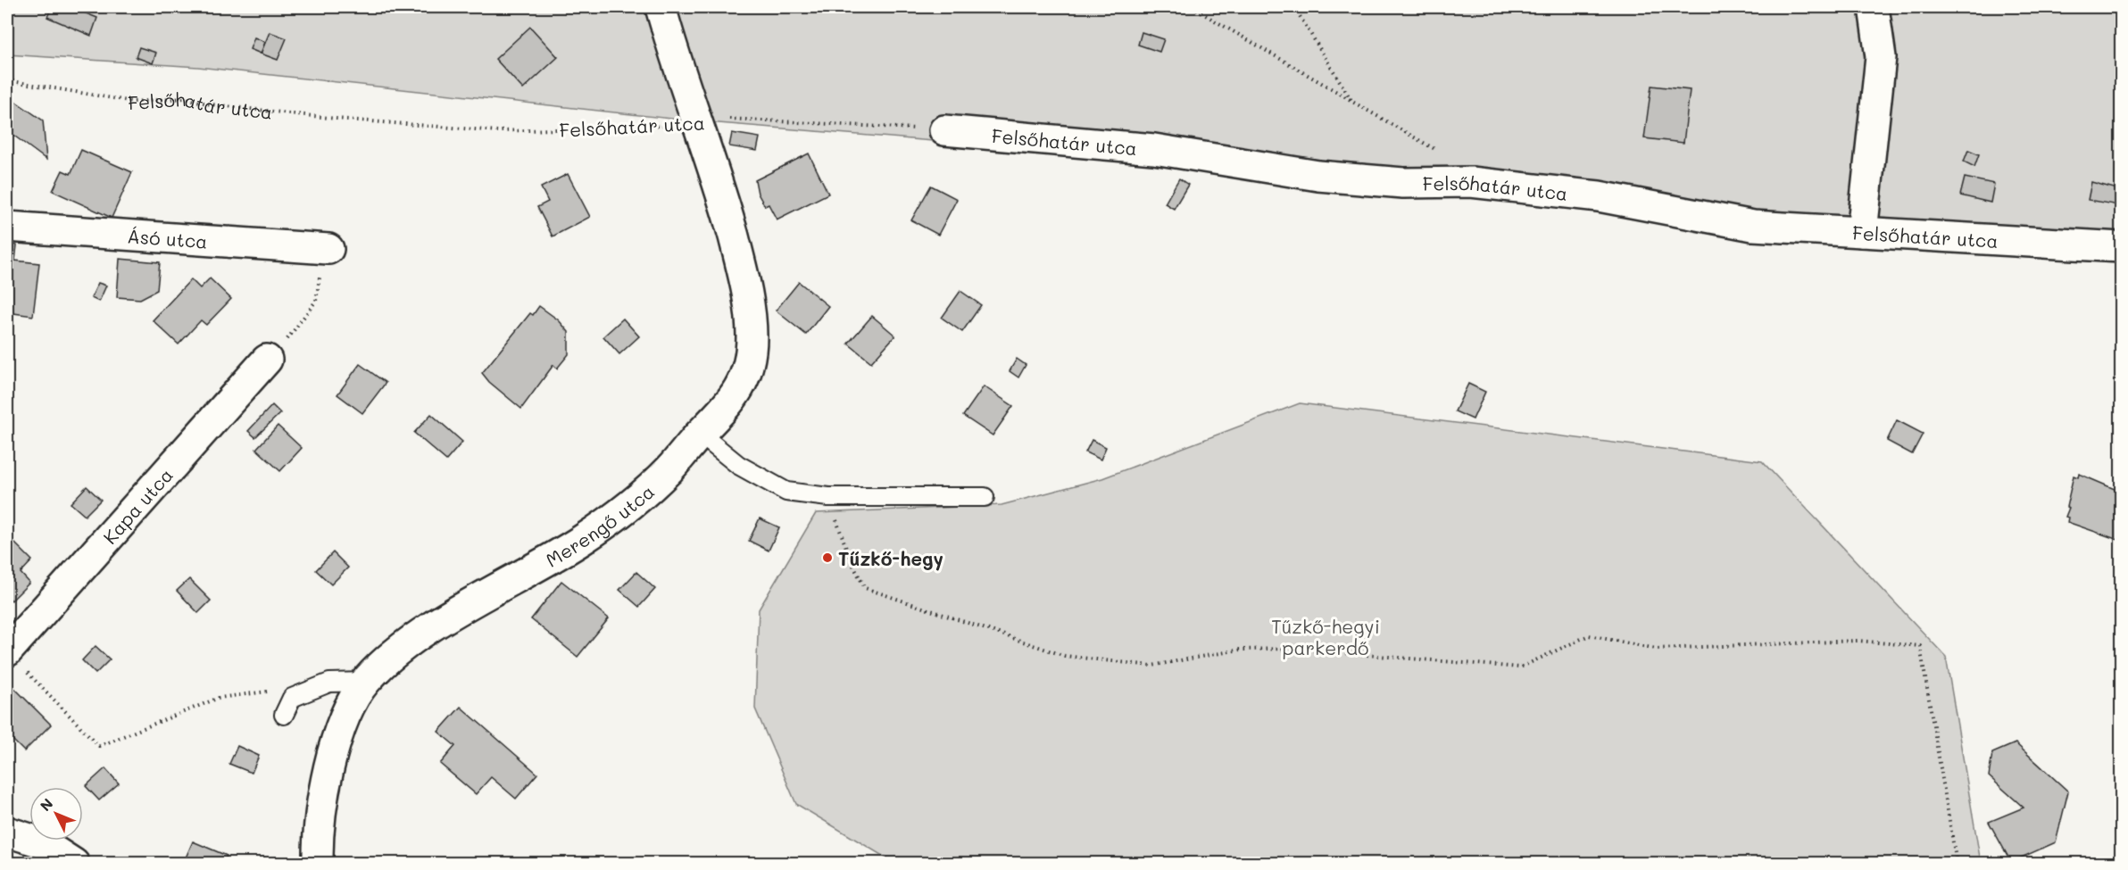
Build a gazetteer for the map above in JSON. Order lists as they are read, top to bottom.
{
  "streets": {
    "street": [
      "Felsőhatár utca",
      "Ásó utca",
      "Kapa utca",
      "Merengő utca"
    ]
  },
  "crossings": [
    ["Felsőhatár utca", "Merengő utca"]
  ],
  "parks": ["Tűzkő-hegyi parkerdő"],
  "places": ["Tűzkő-hegy"],
  "north": "top left"
}
